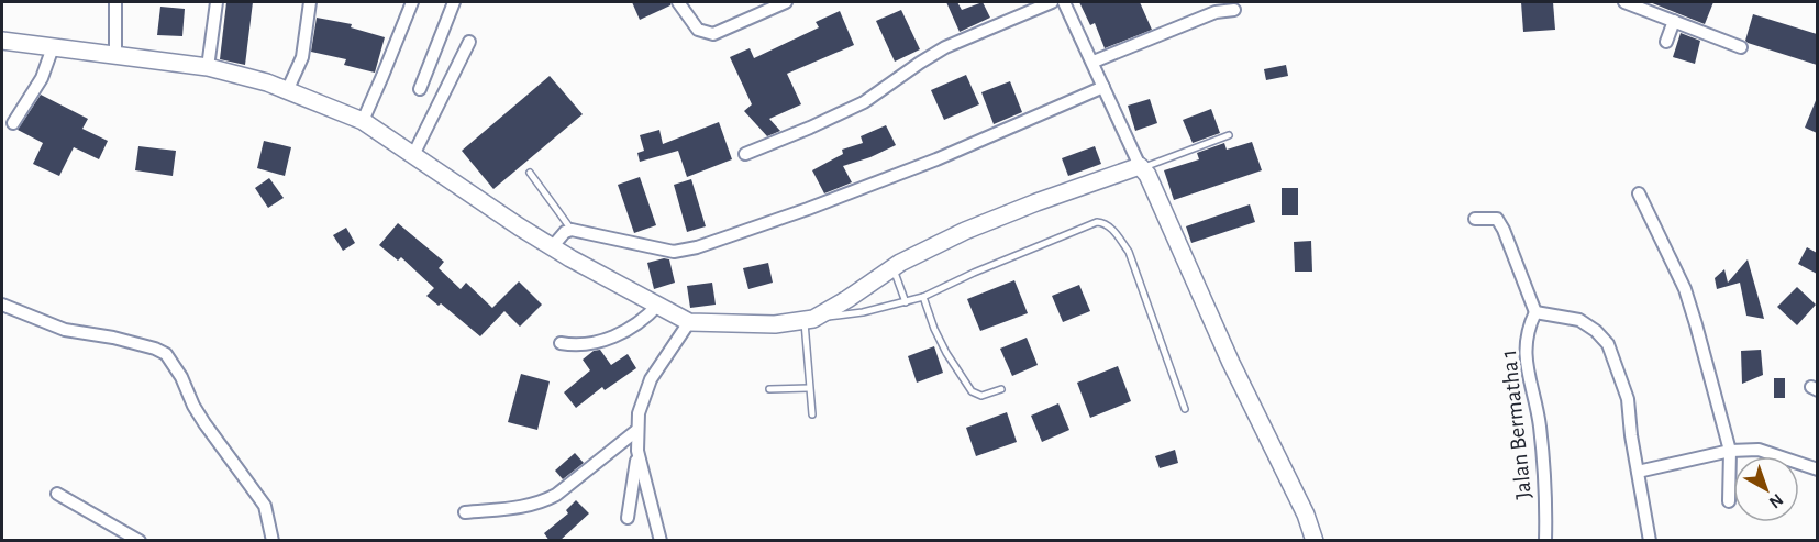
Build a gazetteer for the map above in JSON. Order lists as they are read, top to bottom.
{
  "streets": {
    "street": ["Jalan Bermatha 1"]
  },
  "north": "bottom right"
}
